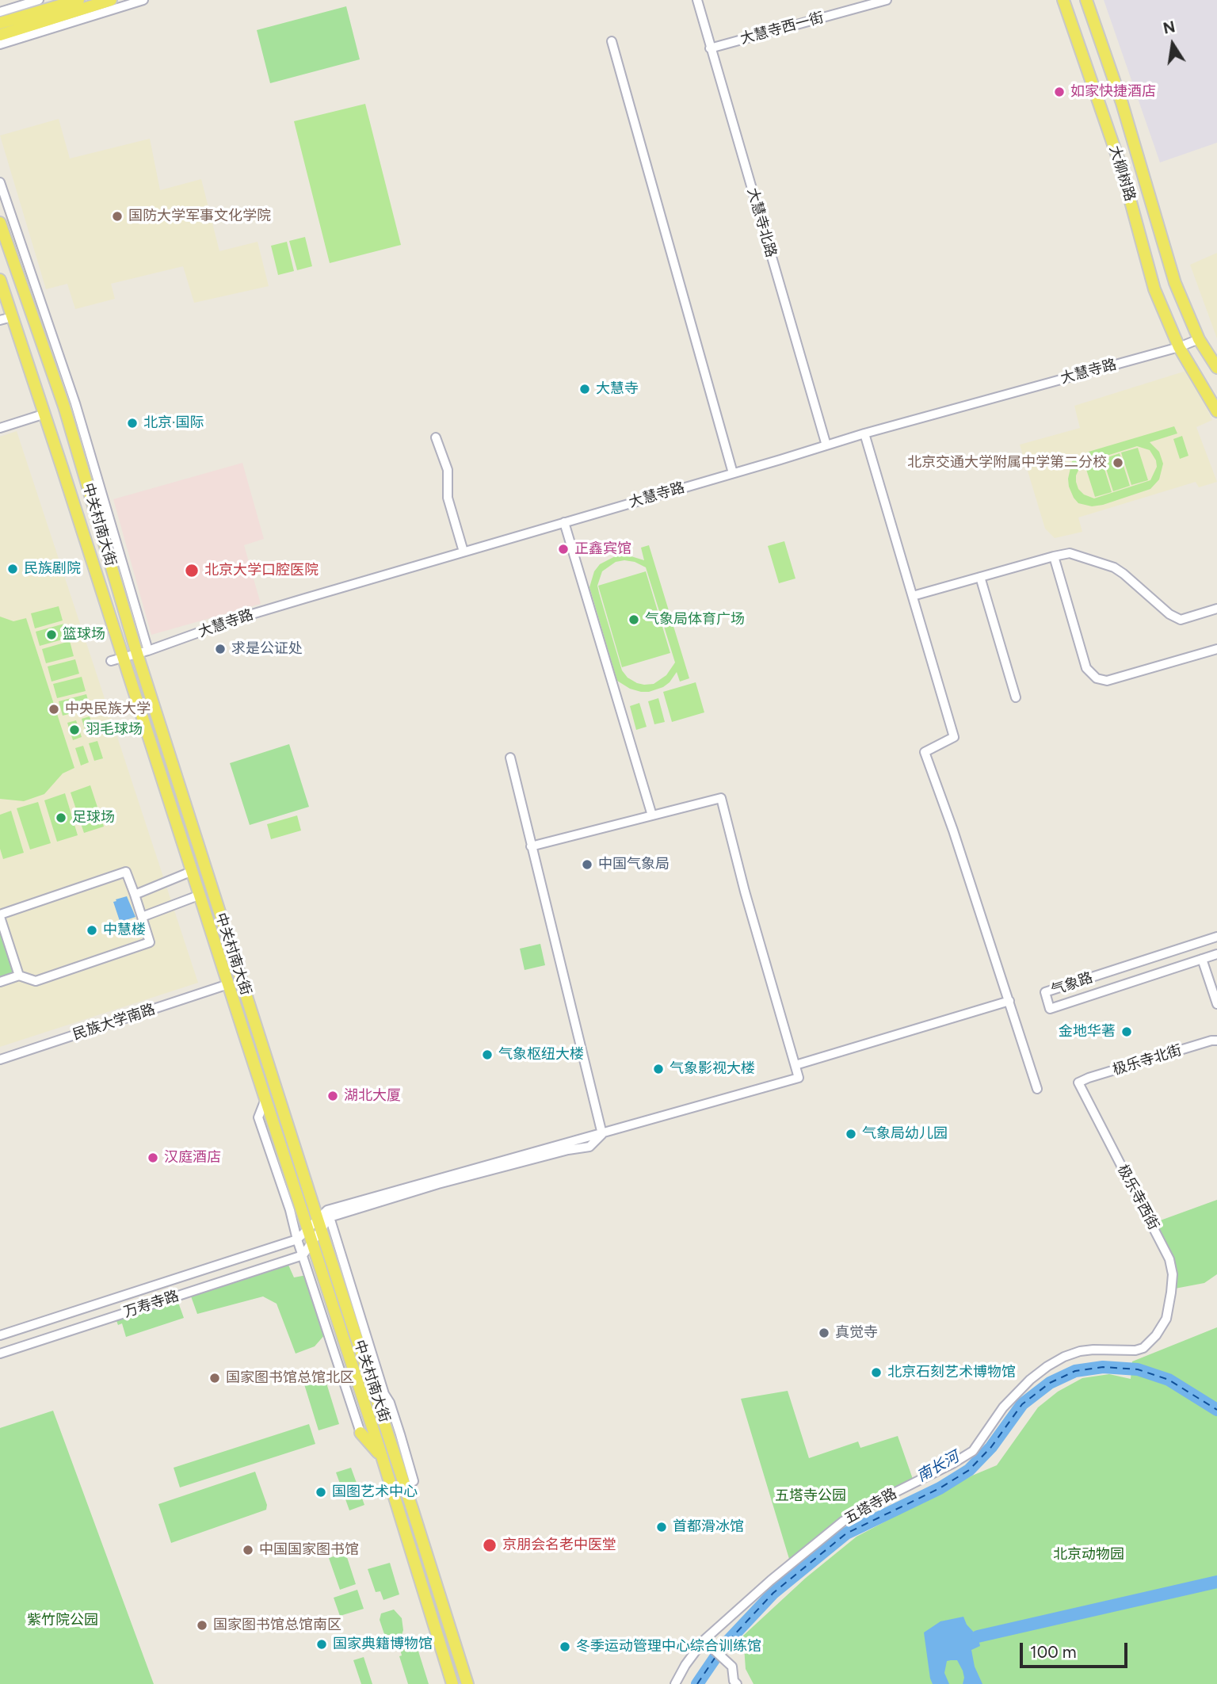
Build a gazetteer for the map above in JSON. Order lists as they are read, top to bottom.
{
  "streets": {
    "main road": ["大柳树路", "中关村南大街"],
    "street": [
      "大慧寺西一街",
      "大慧寺北路",
      "大慧寺路",
      "气象路",
      "民族大学南路",
      "极乐寺北街",
      "极乐寺西街",
      "万寿寺路",
      "五塔寺路"
    ]
  },
  "crossings": [
    ["大慧寺西一街", "大慧寺北路"],
    ["大柳树路", "大慧寺路"],
    ["大慧寺北路", "大慧寺路"],
    ["大慧寺路", "中关村南大街"],
    ["中关村南大街", "民族大学南路"],
    ["中关村南大街", "万寿寺路"],
    ["极乐寺北街", "极乐寺西街"],
    ["极乐寺西街", "五塔寺路"]
  ],
  "water": ["南长河"],
  "parks": ["五塔寺公园", "北京动物园", "紫竹院公园"],
  "places": [
    "如家快捷酒店",
    "国防大学军事文化学院",
    "大慧寺",
    "北京·国际",
    "北京交通大学附属中学第二分校",
    "正鑫宾馆",
    "民族剧院",
    "北京大学口腔医院",
    "气象局体育广场",
    "篮球场",
    "求是公证处",
    "中央民族大学",
    "羽毛球场",
    "足球场",
    "中国气象局",
    "中慧楼",
    "金地华著",
    "气象枢纽大楼",
    "气象影视大楼",
    "湖北大厦",
    "气象局幼儿园",
    "汉庭酒店",
    "真觉寺",
    "北京石刻艺术博物馆",
    "国家图书馆总馆北区",
    "国图艺术中心",
    "首都滑冰馆",
    "京朋会名老中医堂",
    "中国国家图书馆",
    "国家图书馆总馆南区",
    "国家典籍博物馆",
    "冬季运动管理中心综合训练馆"
  ],
  "scale_bar": "100 m",
  "north": "top"
}
